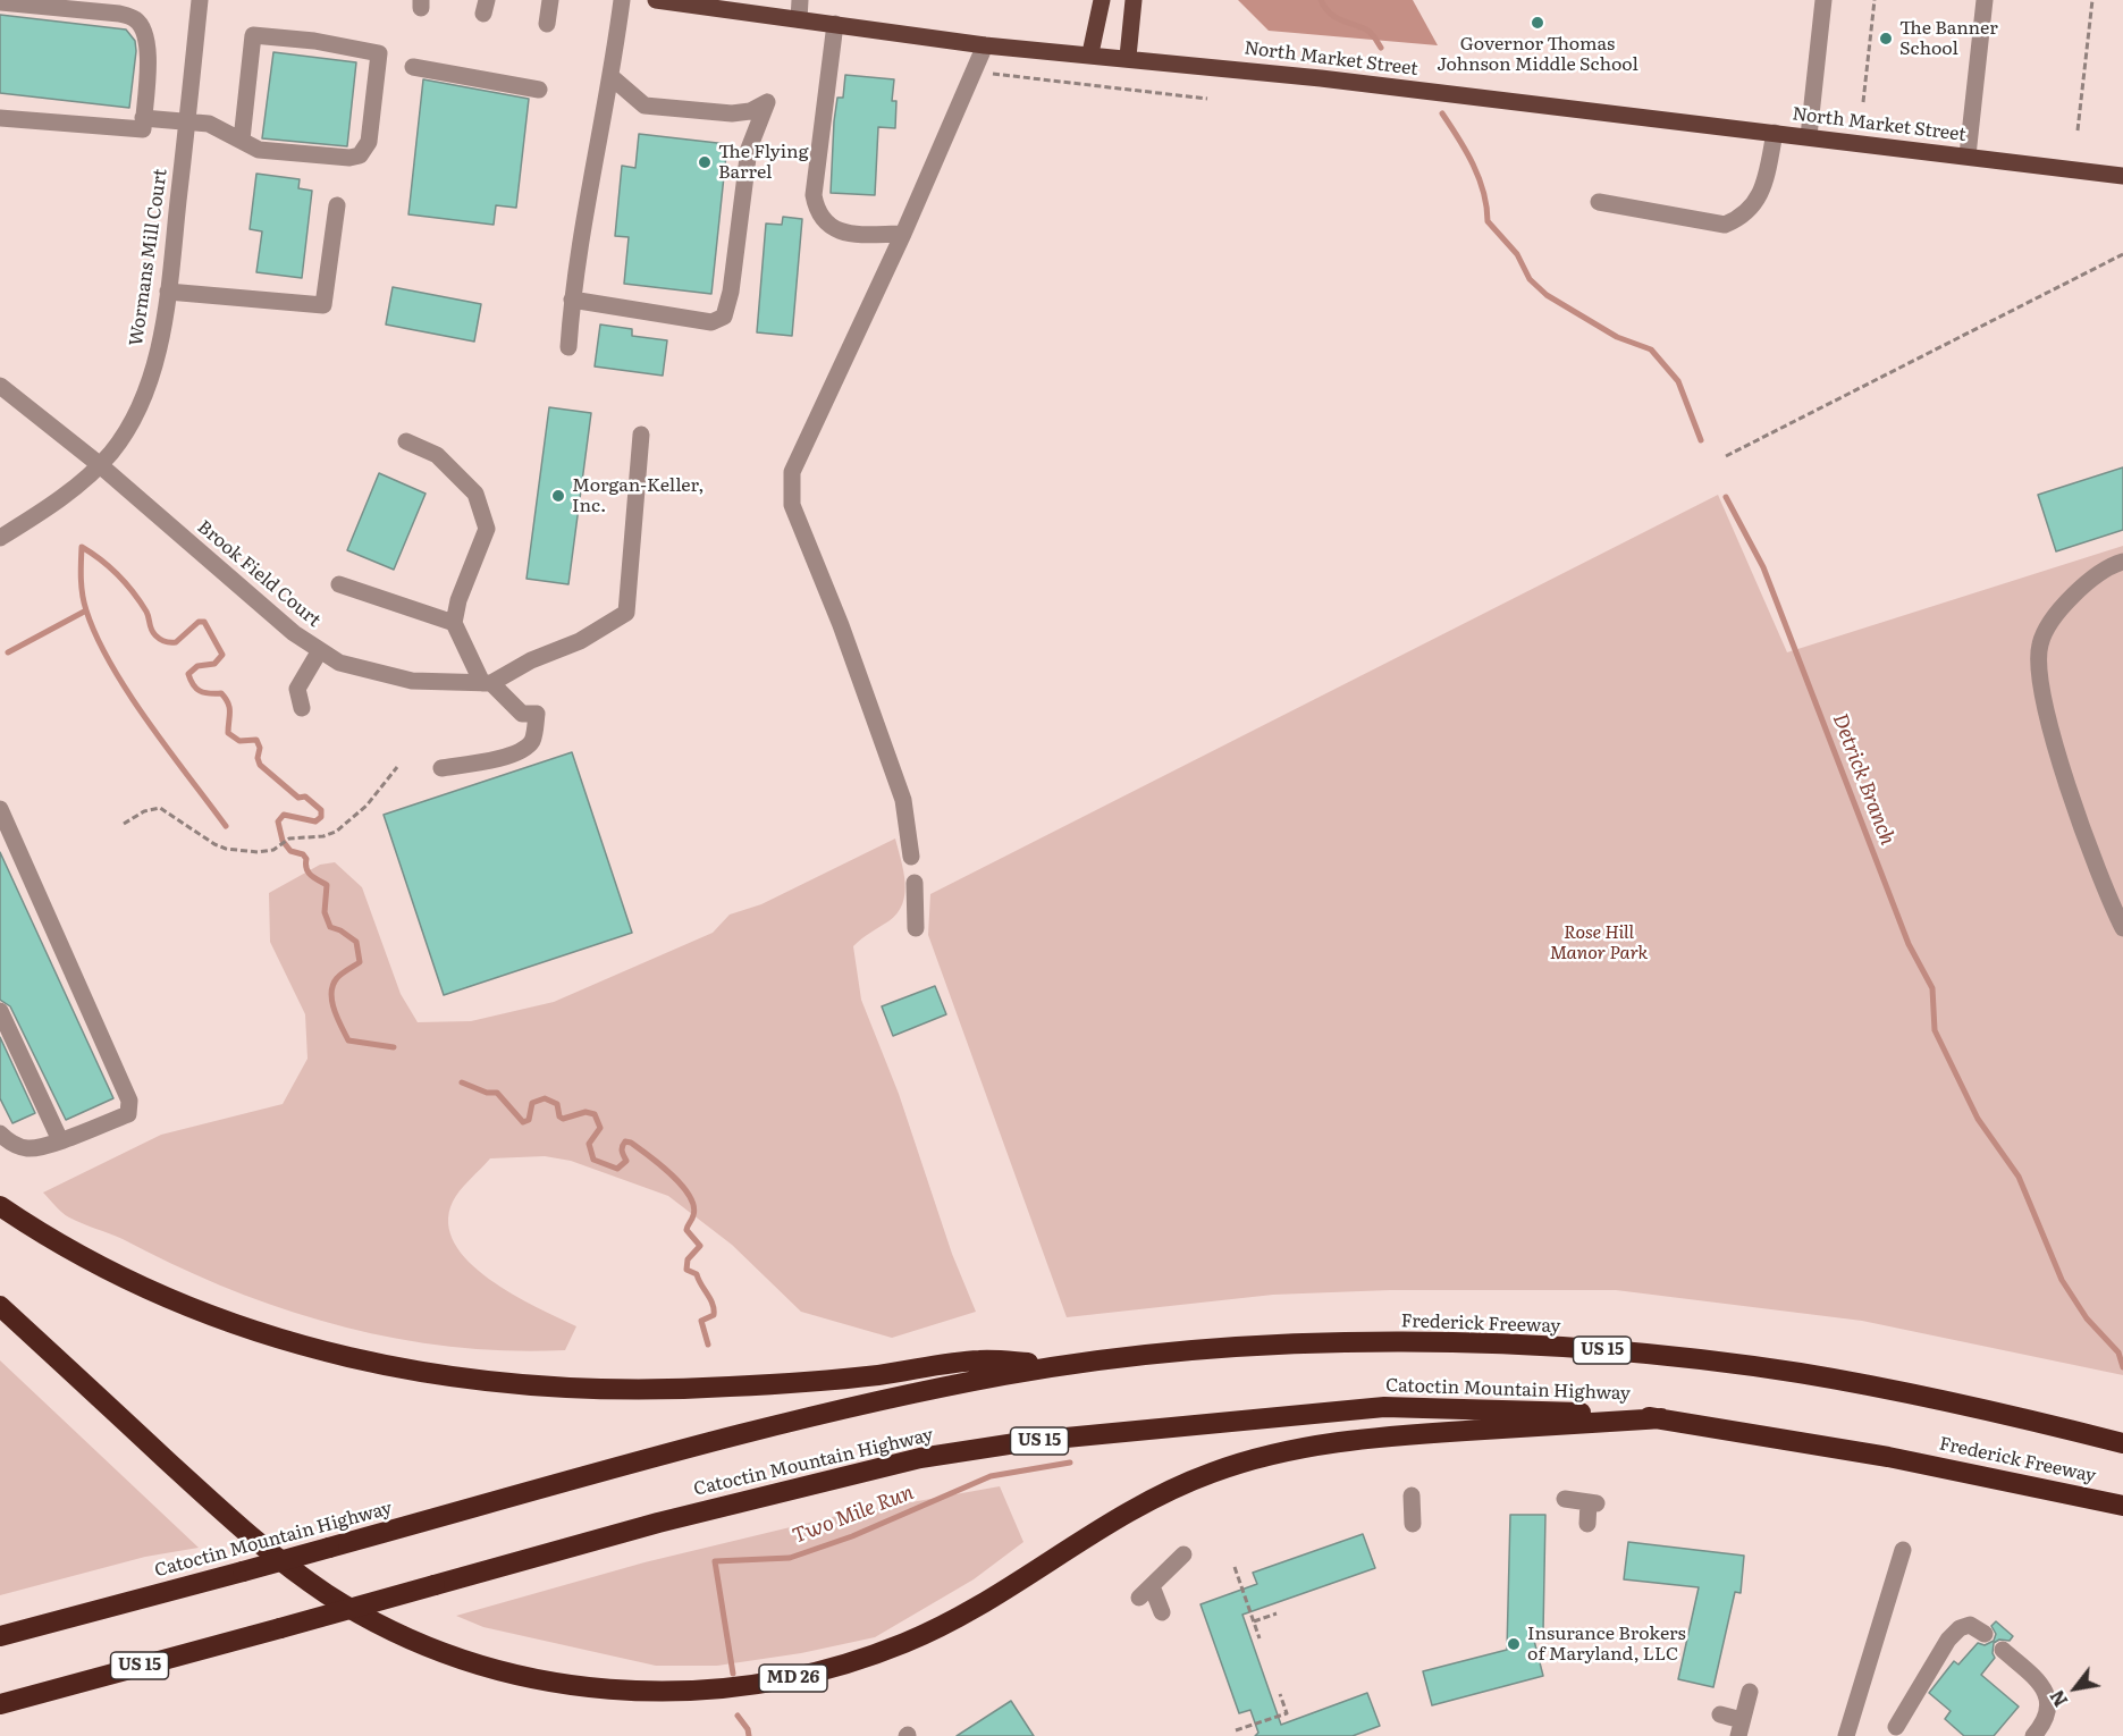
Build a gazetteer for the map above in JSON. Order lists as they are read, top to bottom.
{
  "streets": {
    "highway": [
      "Frederick Freeway",
      "US 15",
      "Catoctin Mountain Highway",
      "MD 26"
    ],
    "main road": ["North Market Street"],
    "street": ["Wormans Mill Court", "Brook Field Court"]
  },
  "crossings": [
    ["Wormans Mill Court", "Brook Field Court"],
    ["Frederick Freeway", "Catoctin Mountain Highway"],
    ["Frederick Freeway", "MD 26"],
    ["Catoctin Mountain Highway", "MD 26"]
  ],
  "water": ["Detrick Branch", "Two Mile Run"],
  "parks": ["Rose Hill Manor Park"],
  "places": [
    "Governor Thomas Johnson Middle School",
    "The Banner School",
    "The Flying Barrel",
    "Morgan-Keller, Inc.",
    "Insurance Brokers of Maryland, LLC"
  ],
  "north": "bottom left"
}
